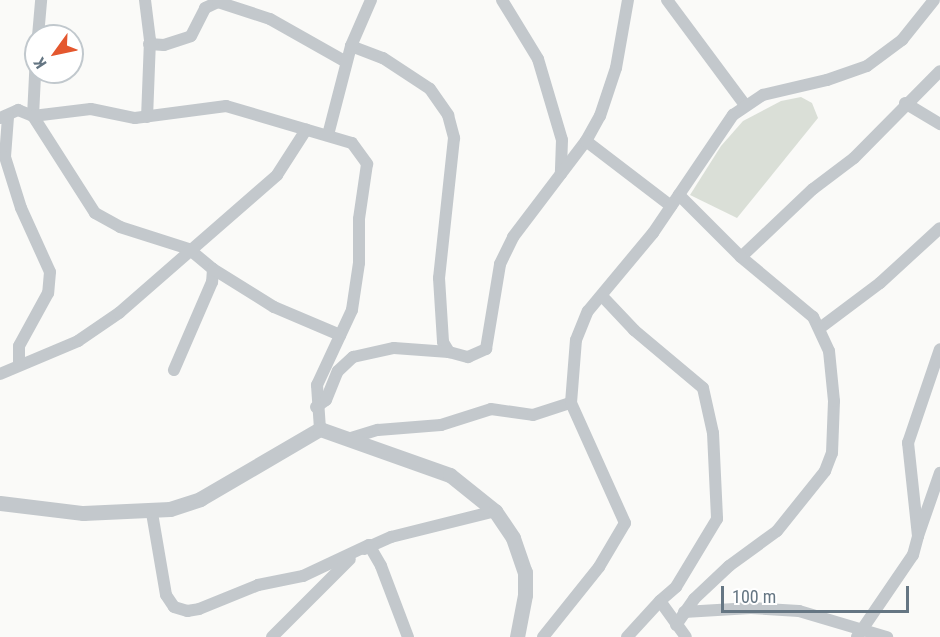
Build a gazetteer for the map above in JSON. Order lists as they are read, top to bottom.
{
  "scale_bar": "100 m",
  "north": "bottom left"
}
